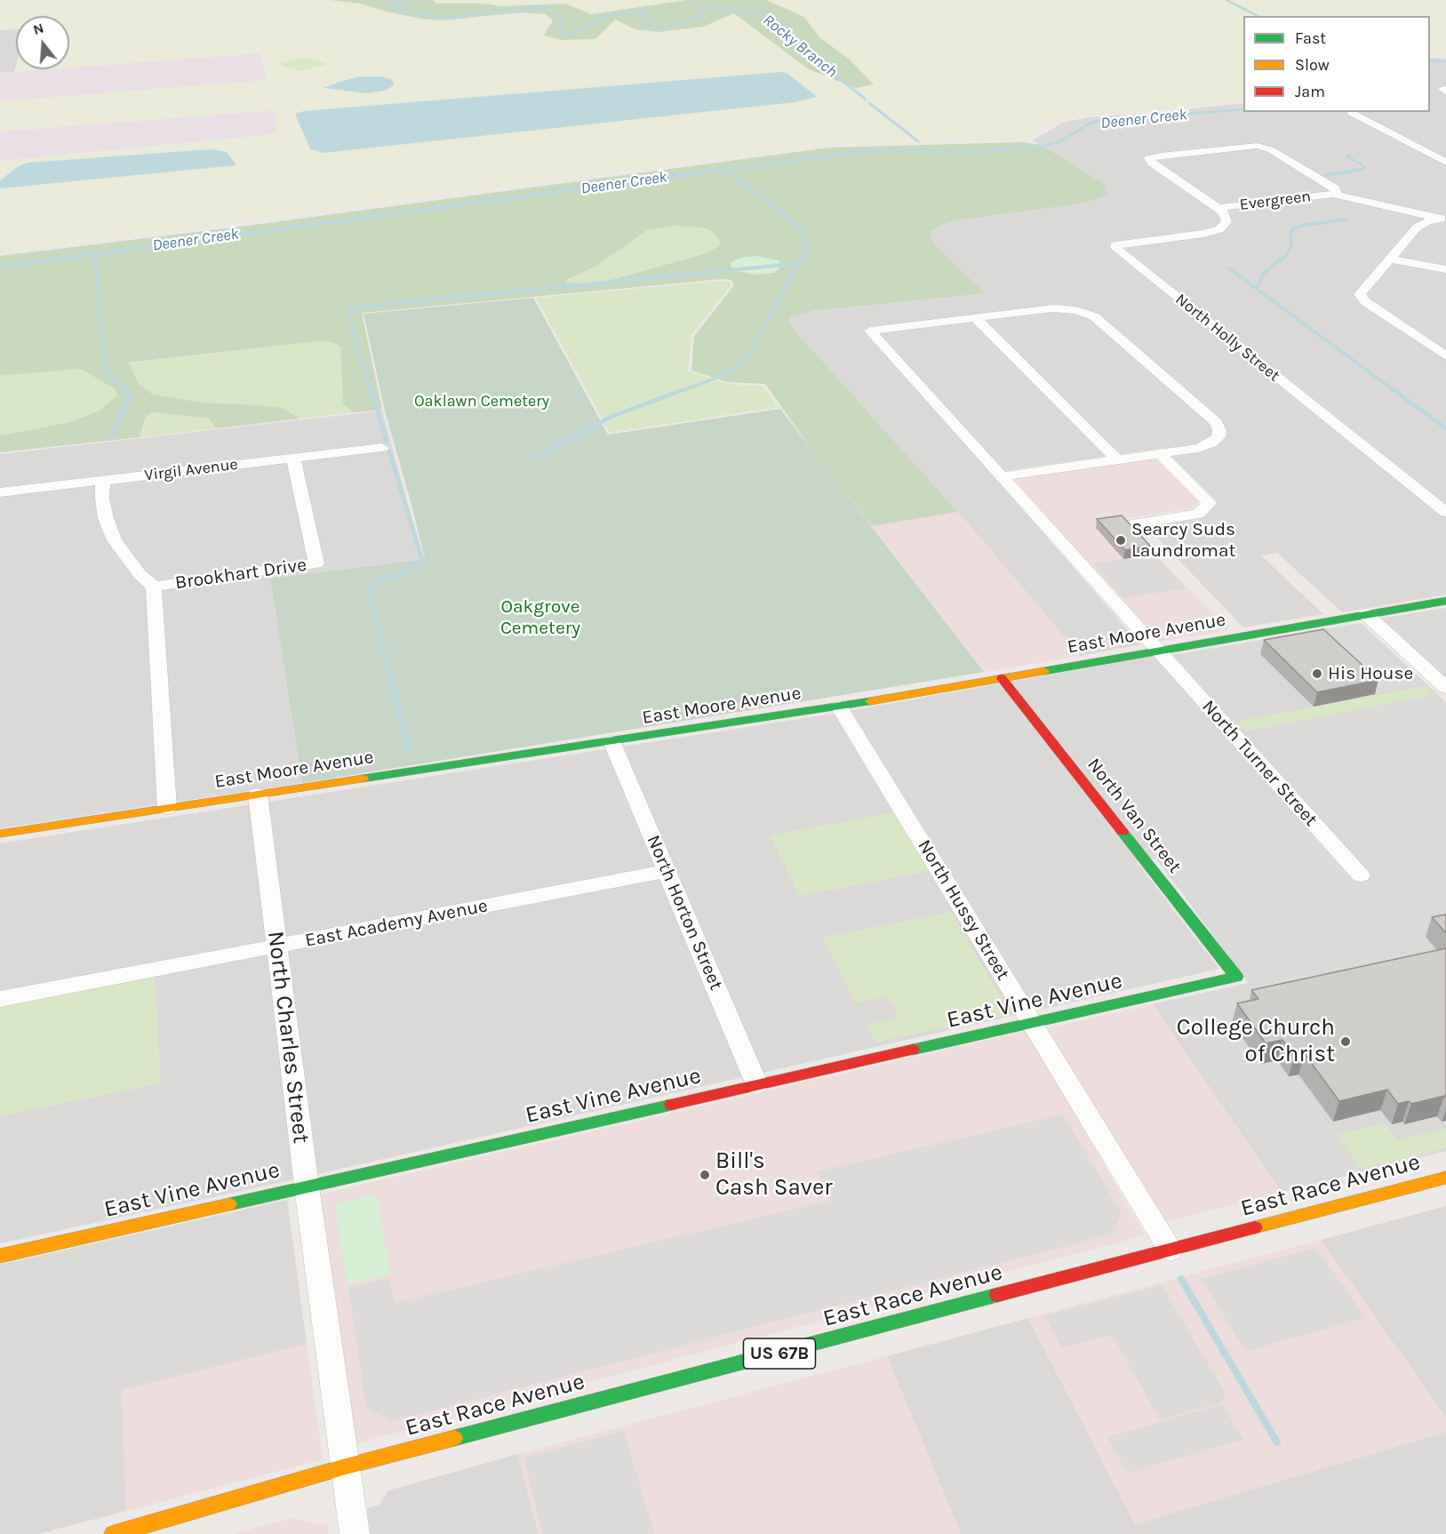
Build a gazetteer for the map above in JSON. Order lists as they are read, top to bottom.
{
  "streets": {
    "street": [
      "Evergreen",
      "North Holly Street",
      "Virgil Avenue",
      "Brookhart Drive",
      "East Moore Avenue",
      "North Turner Street",
      "North Van Street",
      "North Hussy Street",
      "North Horton Street",
      "East Academy Avenue",
      "East Vine Avenue",
      "North Charles Street",
      "East Race Avenue",
      "US 67B"
    ]
  },
  "crossings": [
    ["Evergreen", "North Holly Street"],
    ["Virgil Avenue", "Brookhart Drive"],
    ["East Moore Avenue", "North Turner Street"],
    ["East Moore Avenue", "North Van Street"],
    ["East Moore Avenue", "North Hussy Street"],
    ["East Moore Avenue", "North Horton Street"],
    ["East Moore Avenue", "North Charles Street"],
    ["North Van Street", "East Vine Avenue"],
    ["North Hussy Street", "East Vine Avenue"],
    ["North Hussy Street", "East Race Avenue"],
    ["North Horton Street", "East Academy Avenue"],
    ["North Horton Street", "East Vine Avenue"],
    ["East Academy Avenue", "North Charles Street"],
    ["East Vine Avenue", "North Charles Street"],
    ["North Charles Street", "East Race Avenue"]
  ],
  "water": ["Rocky Branch", "Deener Creek"],
  "parks": ["Oaklawn Cemetery", "Oakgrove Cemetery"],
  "places": [
    "Searcy Suds Laundromat",
    "His House",
    "College Church of Christ",
    "Bill's Cash Saver"
  ],
  "legend": ["Fast", "Slow", "Jam"],
  "north": "top"
}
